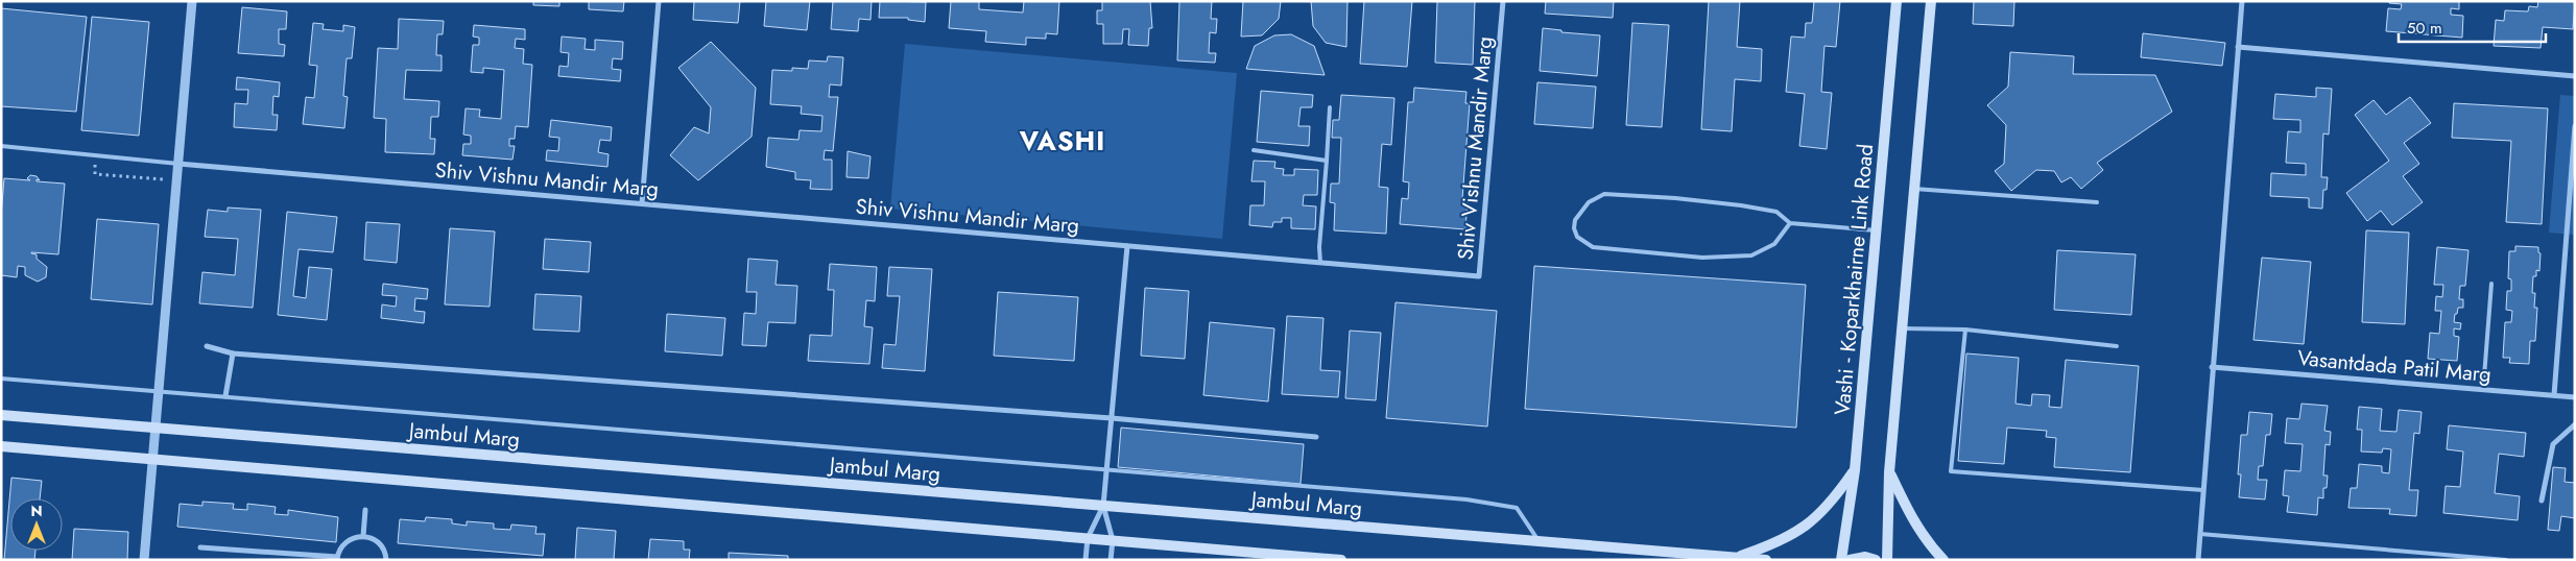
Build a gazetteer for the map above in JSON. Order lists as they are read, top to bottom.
{
  "streets": {
    "main road": ["Vashi - Koparkhairne Link Road", "Jambul Marg"],
    "street": ["Shiv Vishnu Mandir Marg", "Vasantdada Patil Marg"]
  },
  "districts": ["VASHI"],
  "scale_bar": "50 m",
  "north": "top"
}
